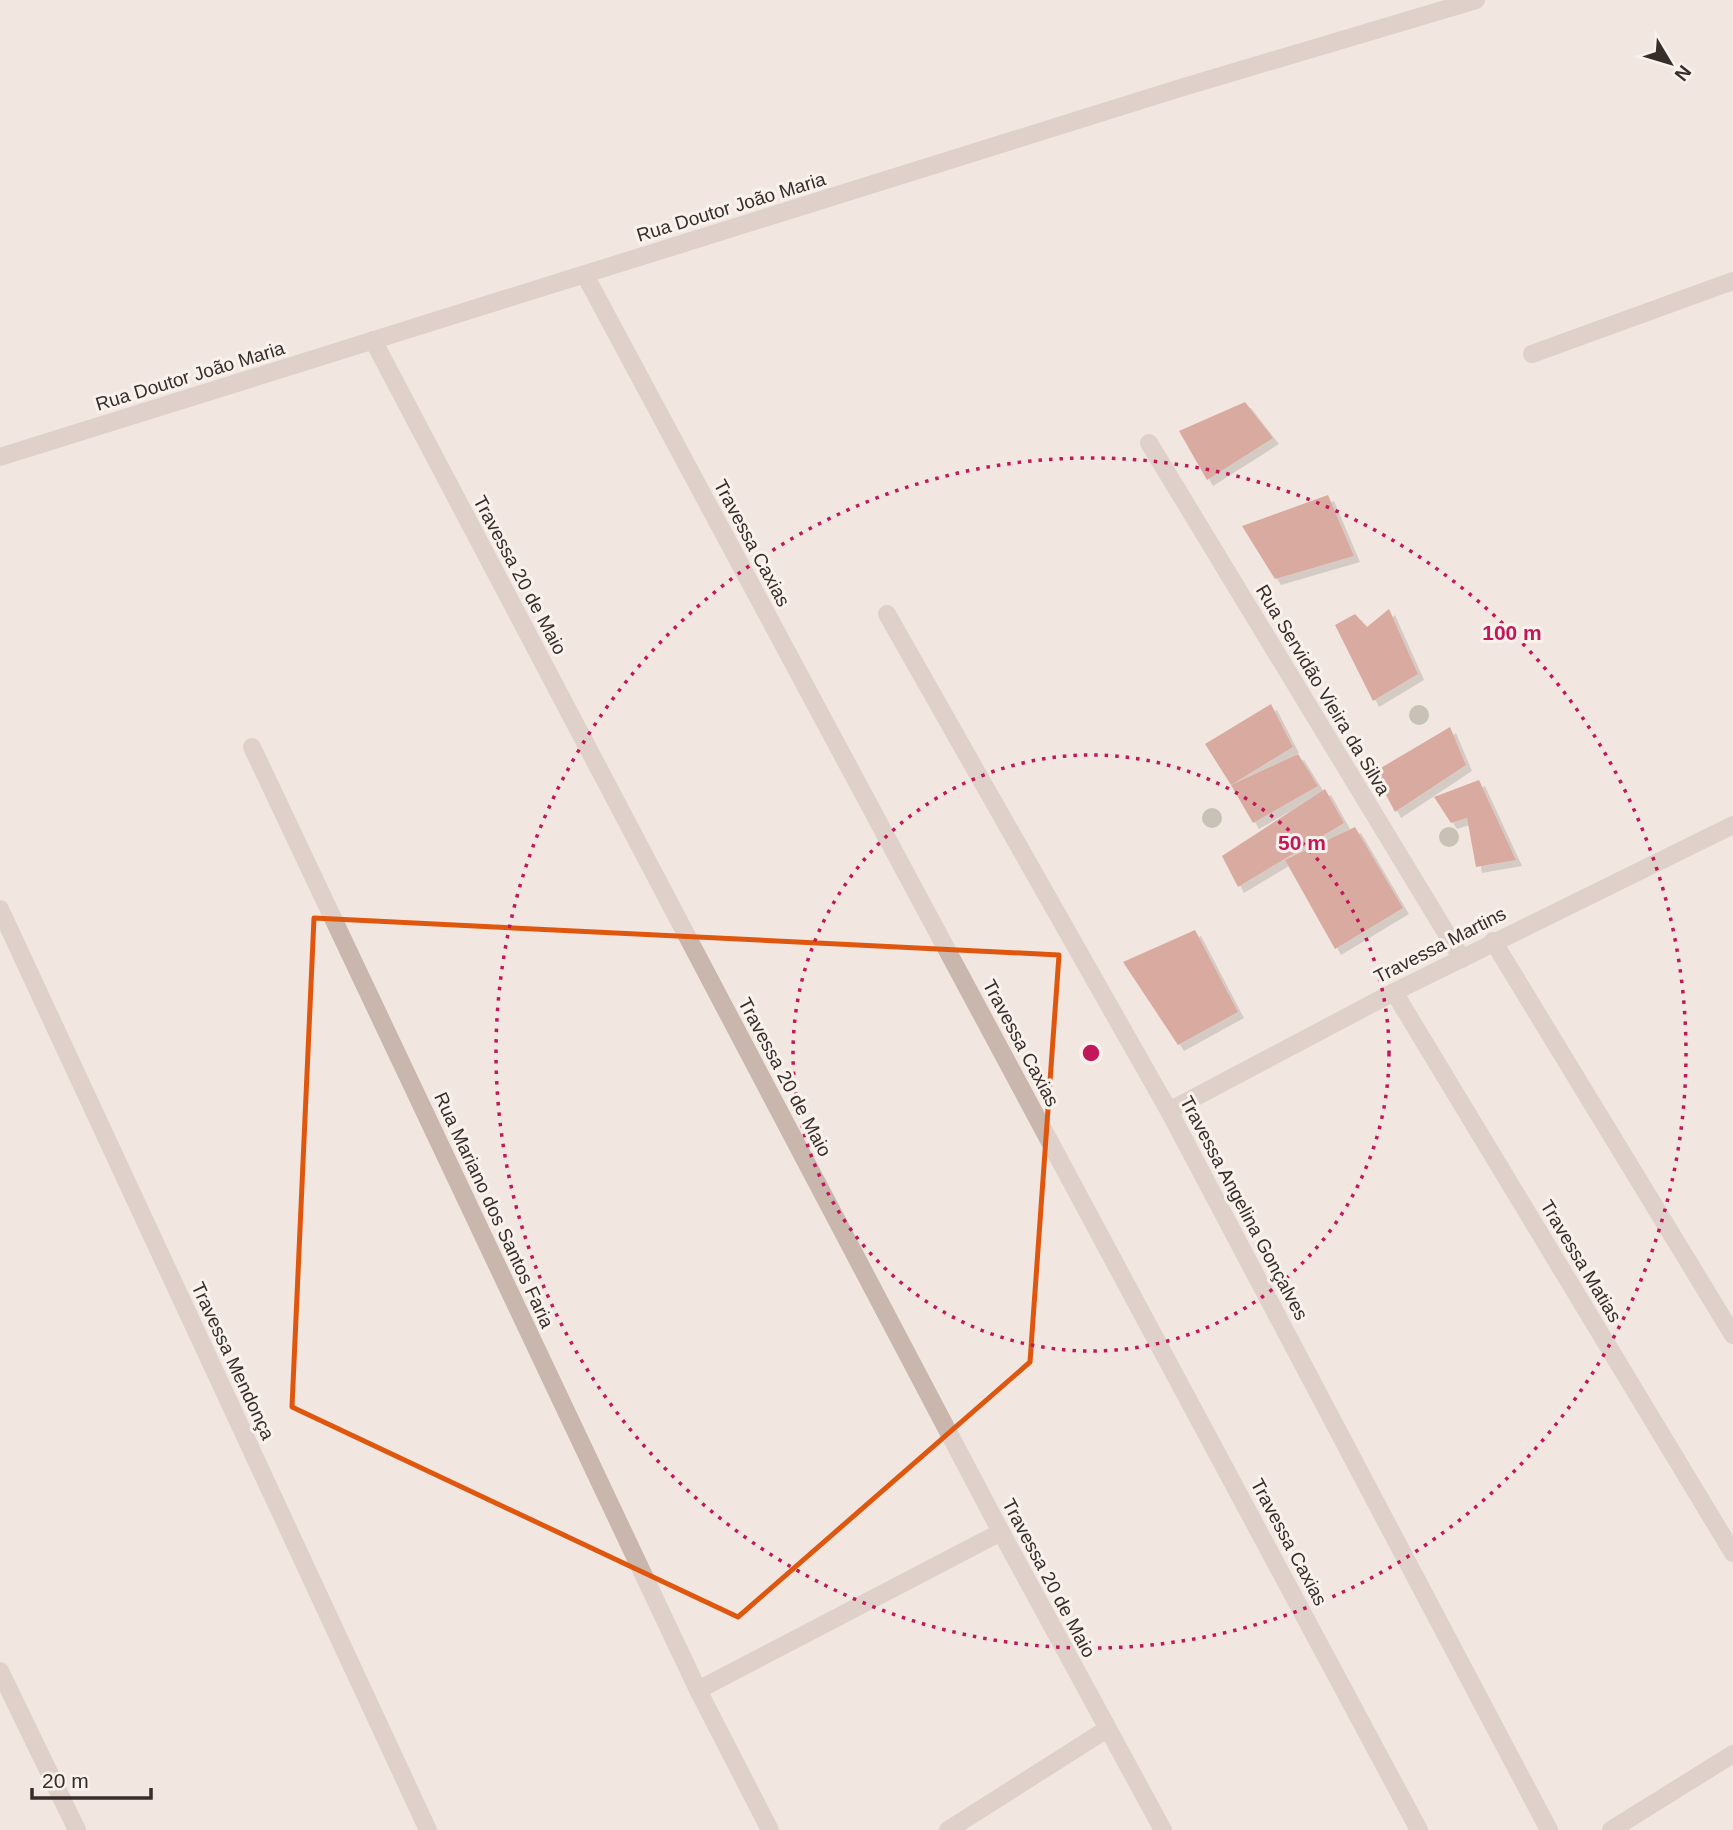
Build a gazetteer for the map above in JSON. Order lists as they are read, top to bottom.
{
  "streets": {
    "street": [
      "Rua Doutor João Maria",
      "Travessa Caxias",
      "Travessa 20 de Maio",
      "Rua Servidão Vieira da Silva",
      "Travessa Martins",
      "Travessa Angelina Gonçalves",
      "Rua Mariano dos Santos Faria",
      "Travessa Matias",
      "Travessa Mendonça"
    ]
  },
  "crossings": [
    ["Rua Doutor João Maria", "Travessa Caxias"],
    ["Rua Doutor João Maria", "Travessa 20 de Maio"],
    ["Rua Servidão Vieira da Silva", "Travessa Martins"],
    ["Travessa Martins", "Travessa Angelina Gonçalves"],
    ["Travessa Martins", "Travessa Matias"]
  ],
  "scale_bar": "20 m",
  "north": "bottom right",
  "rings": ["100 m", "50 m"]
}
